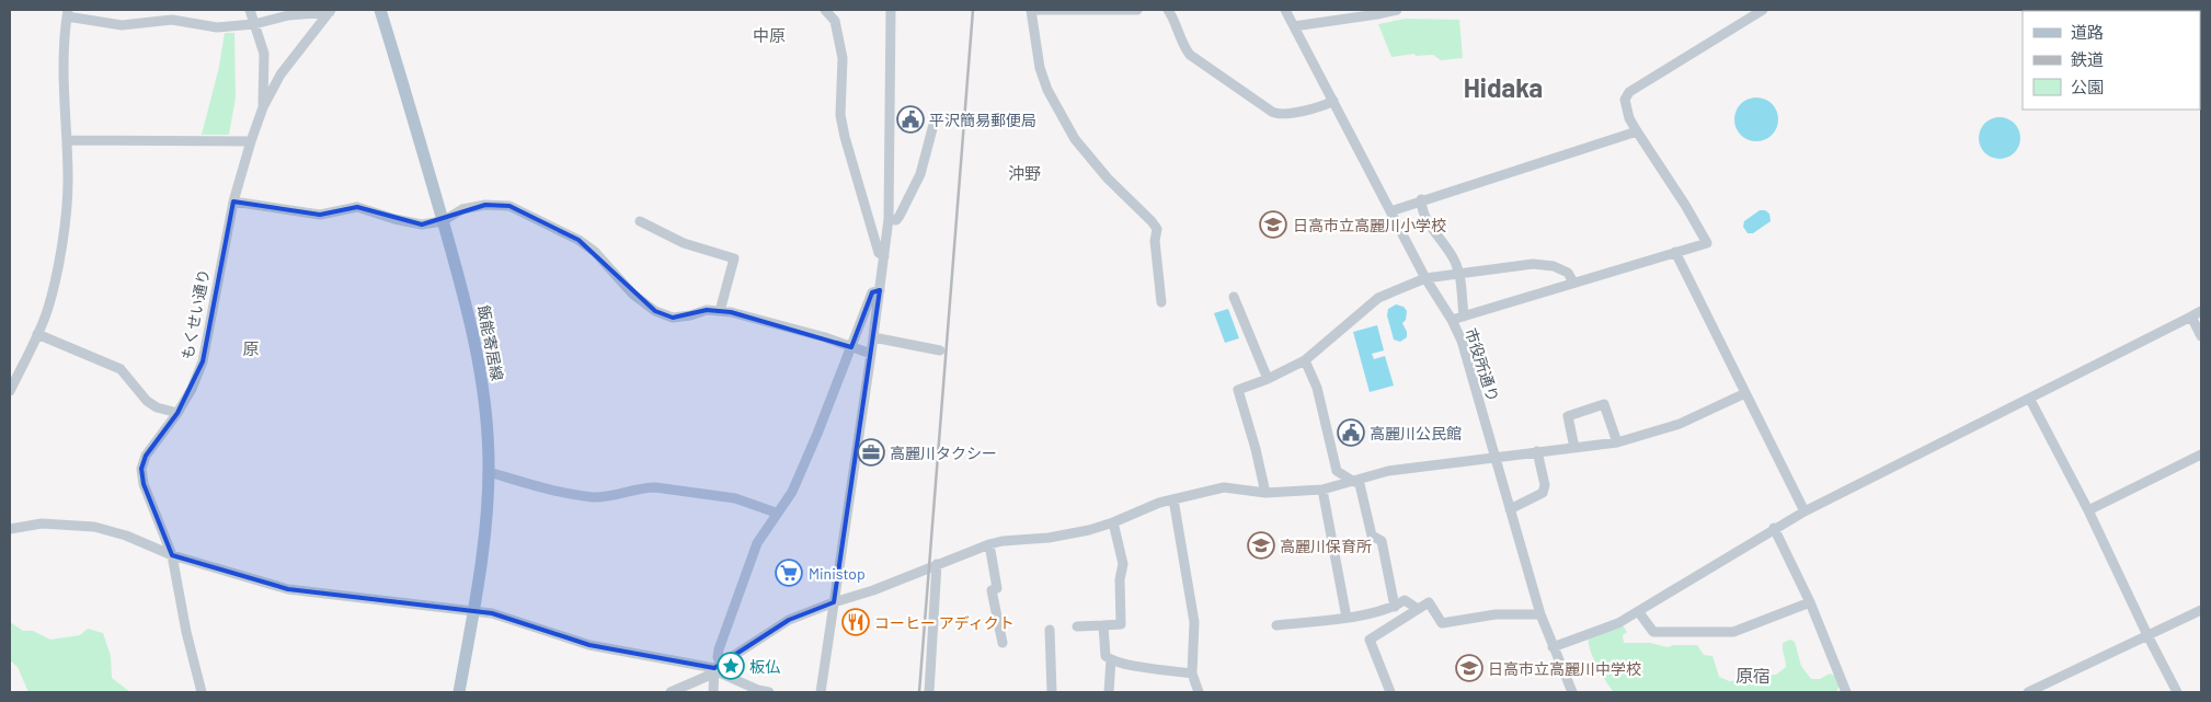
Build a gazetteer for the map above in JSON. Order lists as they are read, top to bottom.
{
  "streets": {
    "main road": ["飯能寄居線"],
    "street": ["もくせい通り", "市役所通り"]
  },
  "districts": [
    "中原",
    "Hidaka",
    "沖野",
    "原",
    "原宿"
  ],
  "places": {
    "public building": ["平沢簡易郵便局", "高麗川公民館"],
    "school or university": ["日高市立高麗川小学校", "高麗川保育所", "日高市立高麗川中学校"],
    "office": ["高麗川タクシー"],
    "supermarket": ["Ministop"],
    "restaurant": ["コーヒー アディクト"],
    "place": ["板仏"]
  },
  "legend": ["道路", "鉄道", "公園"]
}
